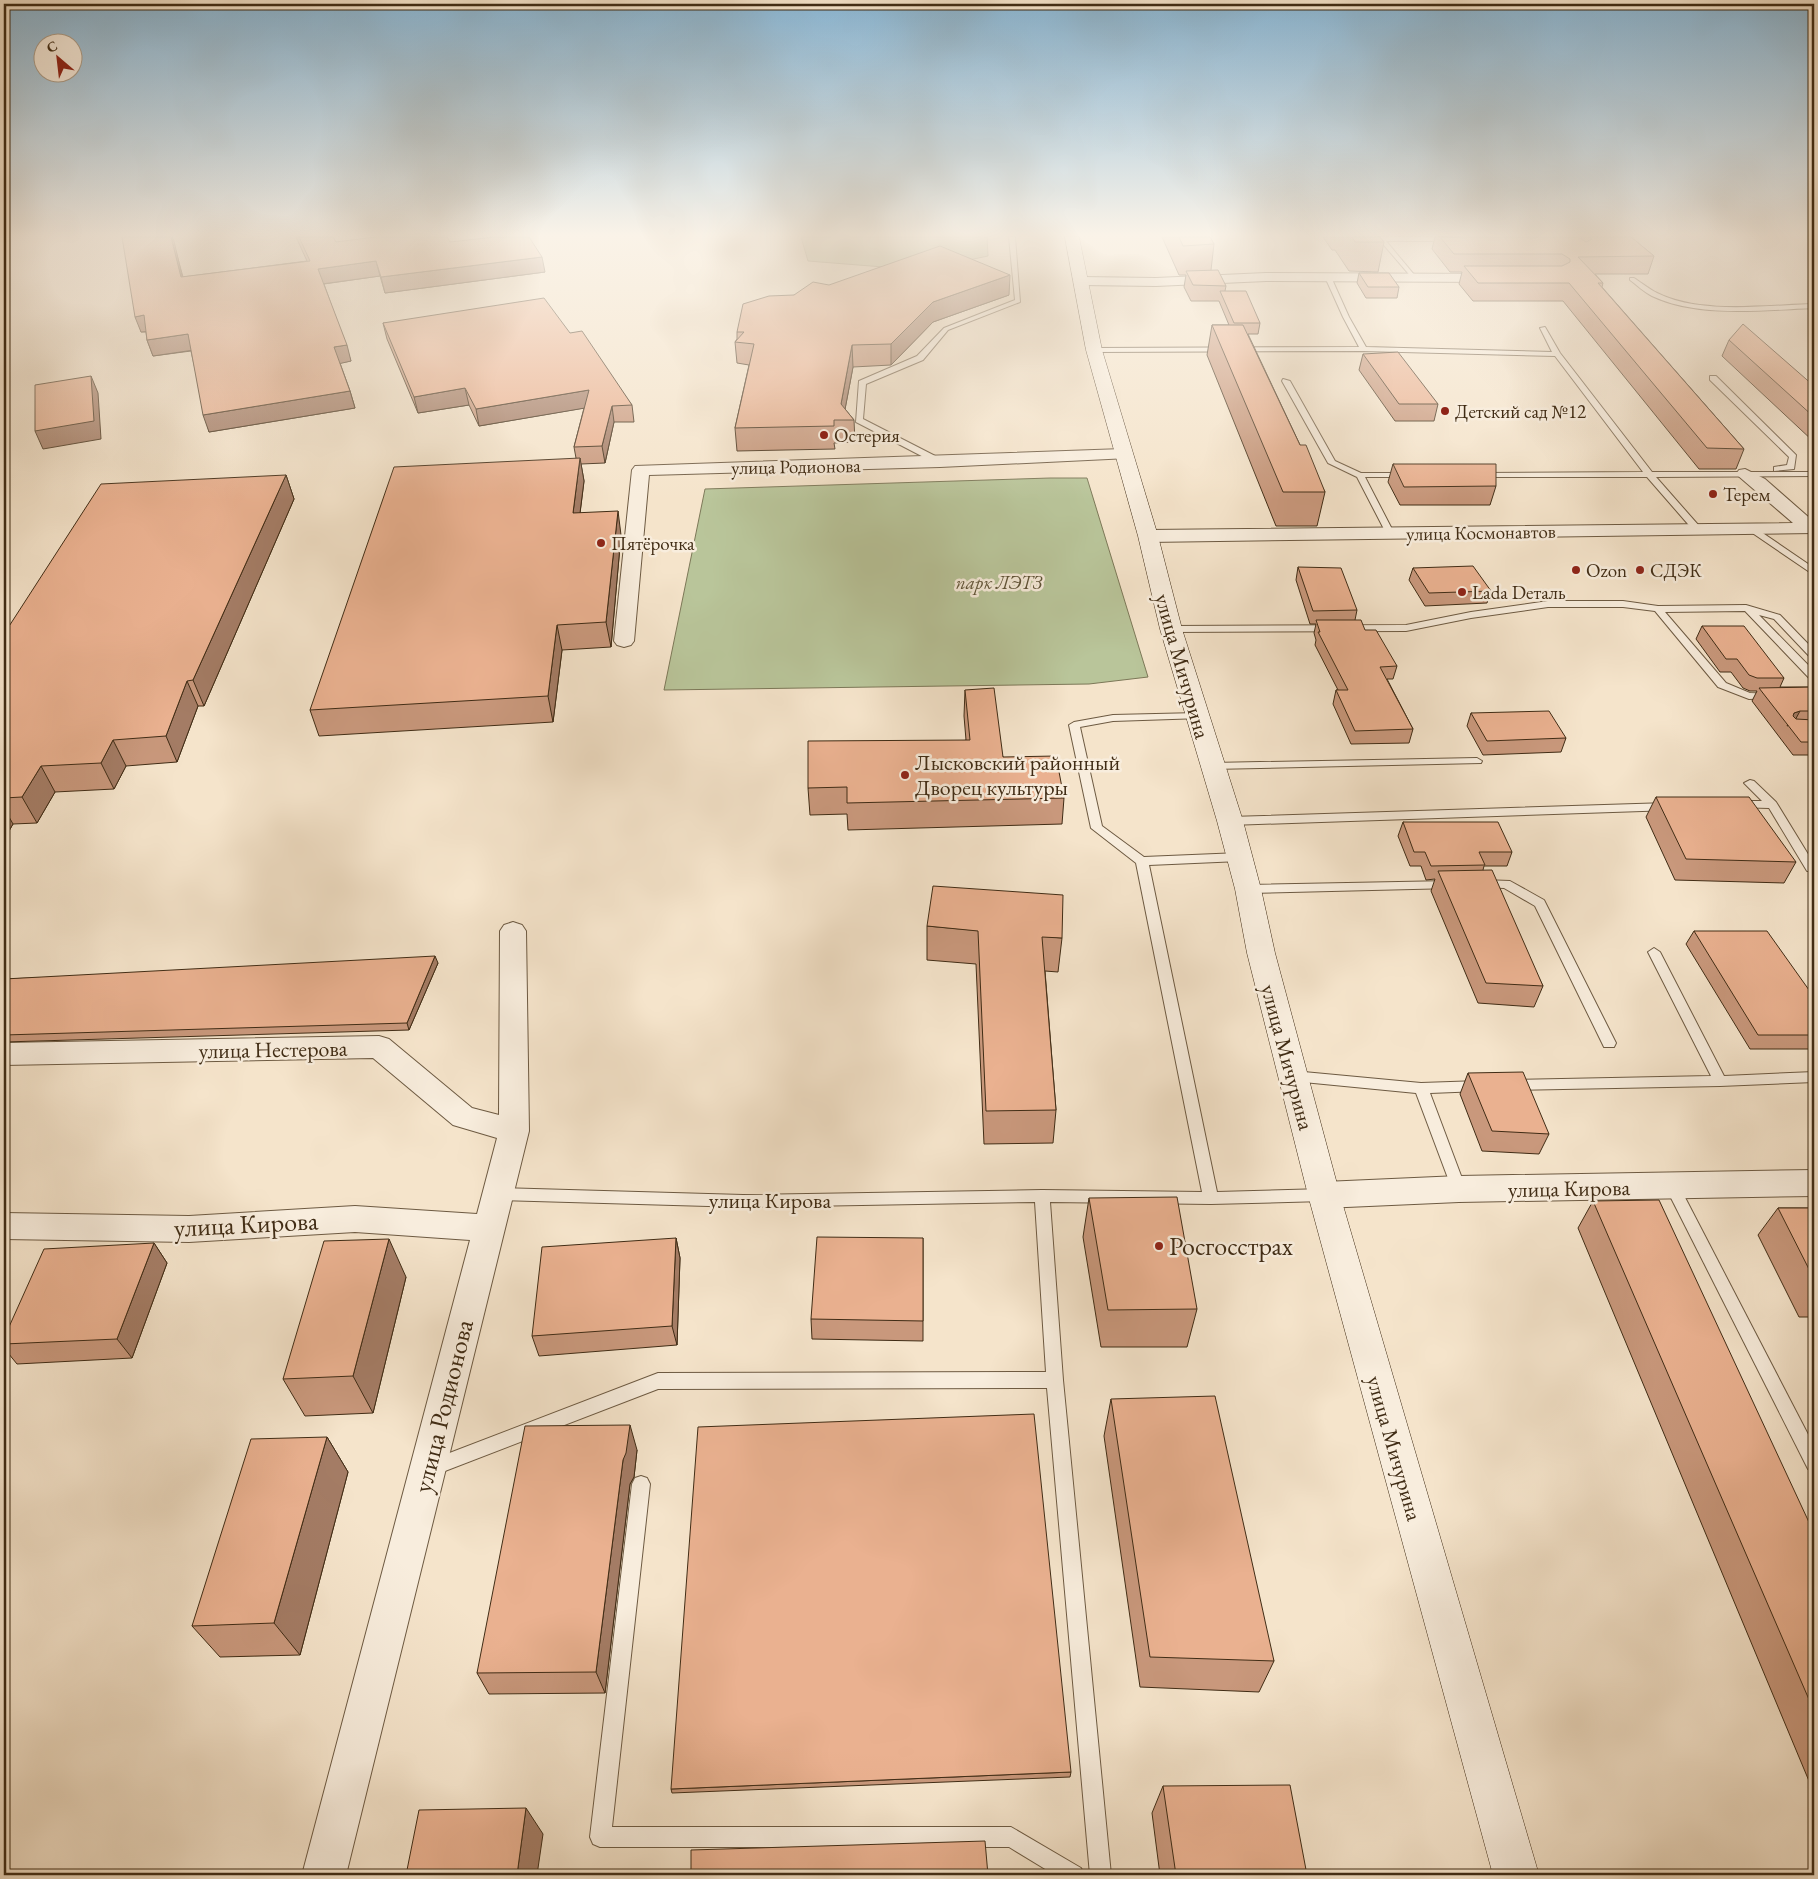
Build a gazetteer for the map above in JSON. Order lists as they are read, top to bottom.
{
  "streets": {
    "main road": ["улица Мичурина"],
    "street": [
      "улица Родионова",
      "улица Космонавтов",
      "улица Нестерова",
      "улица Кирова"
    ]
  },
  "crossings": [
    ["улица Родионова", "улица Мичурина"],
    ["улица Родионова", "улица Нестерова"],
    ["улица Родионова", "улица Кирова"],
    ["улица Космонавтов", "улица Мичурина"],
    ["улица Мичурина", "улица Кирова"]
  ],
  "parks": ["парк ЛЭТЗ"],
  "places": [
    "Детский сад №12",
    "Остерия",
    "Терем",
    "Пятёрочка",
    "Ozon",
    "СДЭК",
    "Lada Dеталь",
    "Лысковский районный Дворец культуры",
    "Росгосстрах"
  ],
  "north": "top left"
}
